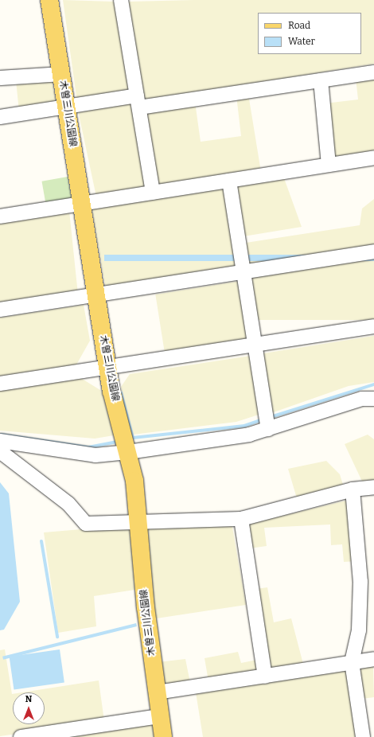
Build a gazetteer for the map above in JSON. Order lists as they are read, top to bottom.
{
  "streets": {
    "main road": ["木曽三川公園線"]
  },
  "legend": ["Road", "Water"],
  "north": "top"
}
